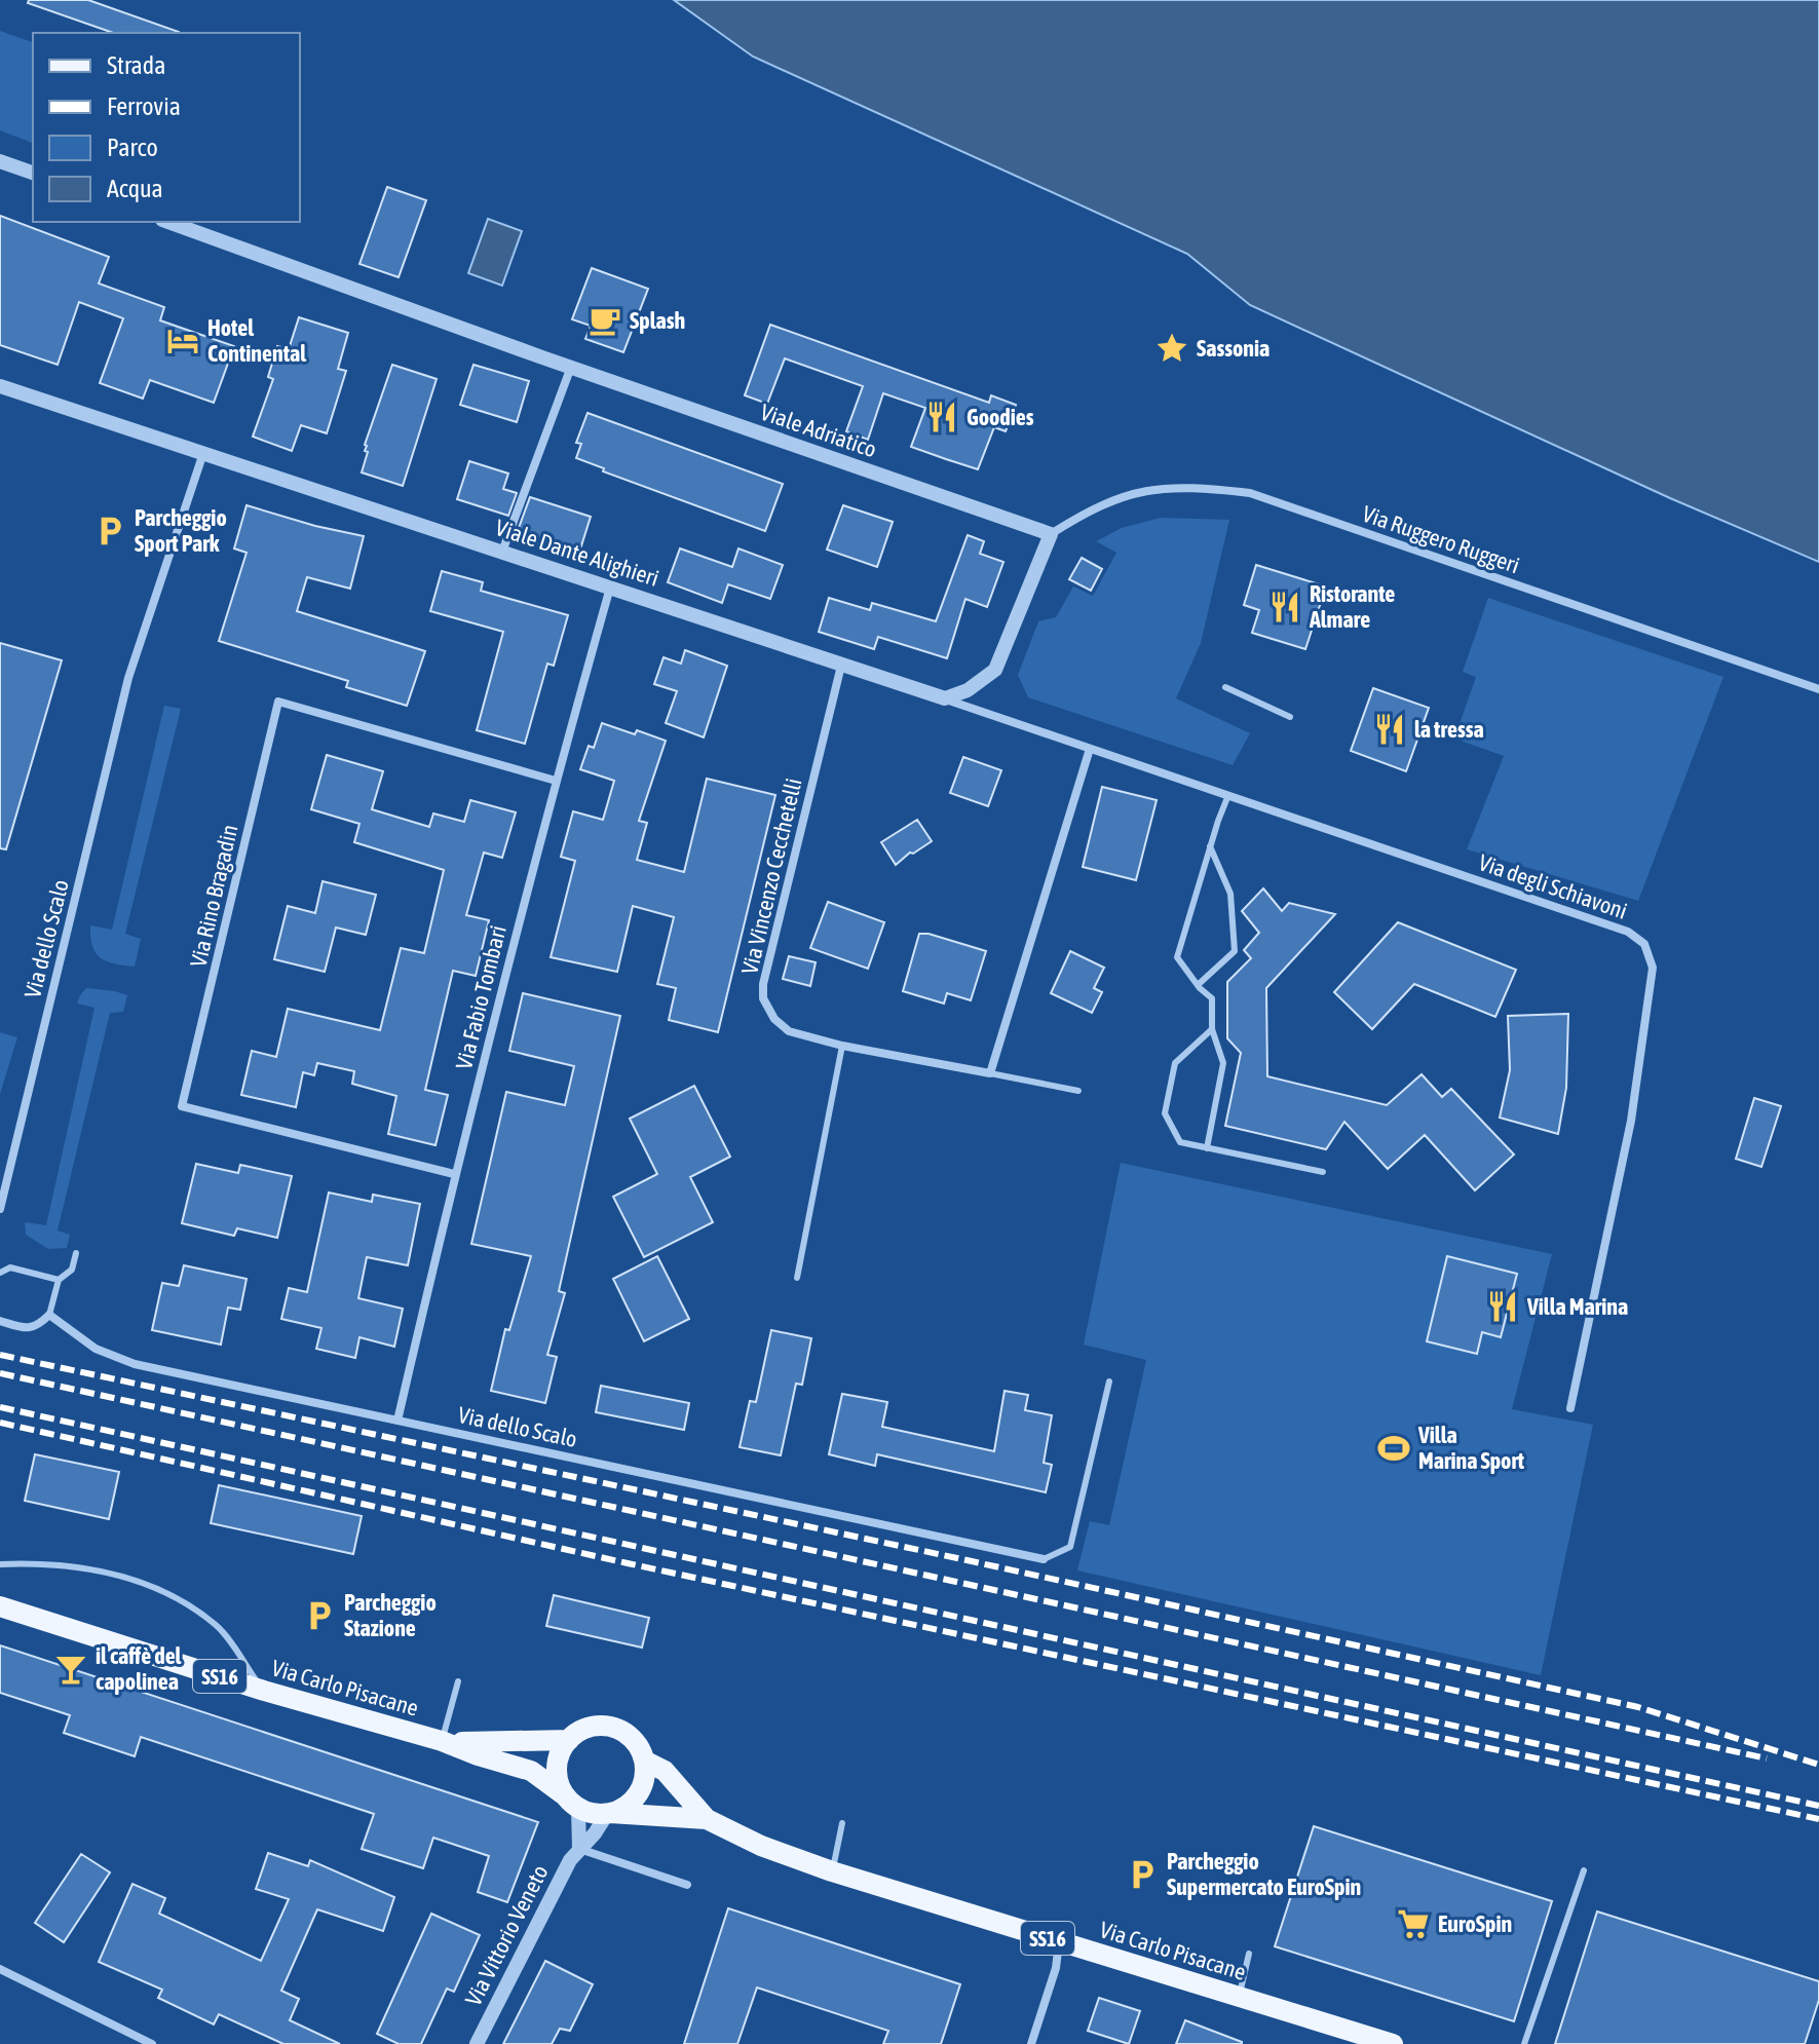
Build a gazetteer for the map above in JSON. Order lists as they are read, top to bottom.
{
  "streets": {
    "main road": ["SS16", "Via Carlo Pisacane"],
    "street": [
      "Viale Adriatico",
      "Via Ruggero Ruggeri",
      "Viale Dante Alighieri",
      "Via Vincenzo Cecchetelli",
      "Via degli Schiavoni",
      "Via Rino Bragadin",
      "Via dello Scalo",
      "Via Fabio Tombari",
      "Via Vittorio Veneto"
    ]
  },
  "crossings": [
    ["Viale Adriatico", "Via Ruggero Ruggeri"],
    ["Viale Dante Alighieri", "Via Vincenzo Cecchetelli"],
    ["Viale Dante Alighieri", "Via degli Schiavoni"],
    ["Viale Dante Alighieri", "Via dello Scalo"],
    ["Viale Dante Alighieri", "Via Fabio Tombari"],
    ["Via Rino Bragadin", "Via Fabio Tombari"],
    ["Via dello Scalo", "Via Fabio Tombari"],
    ["Via Carlo Pisacane", "Via Vittorio Veneto"]
  ],
  "places": {
    "cafe": ["Splash"],
    "hotel": ["Hotel Continental"],
    "place": ["Sassonia"],
    "restaurant": [
      "Goodies",
      "Ristorante Almare",
      "la tressa",
      "Villa Marina"
    ],
    "parking": ["Parcheggio Sport Park", "Parcheggio Stazione", "Parcheggio Supermercato EuroSpin"],
    "sports": ["Villa Marina Sport"],
    "bar": ["il caffè del capolinea"],
    "supermarket": ["EuroSpin"]
  },
  "legend": [
    "Strada",
    "Ferrovia",
    "Parco",
    "Acqua"
  ]
}
